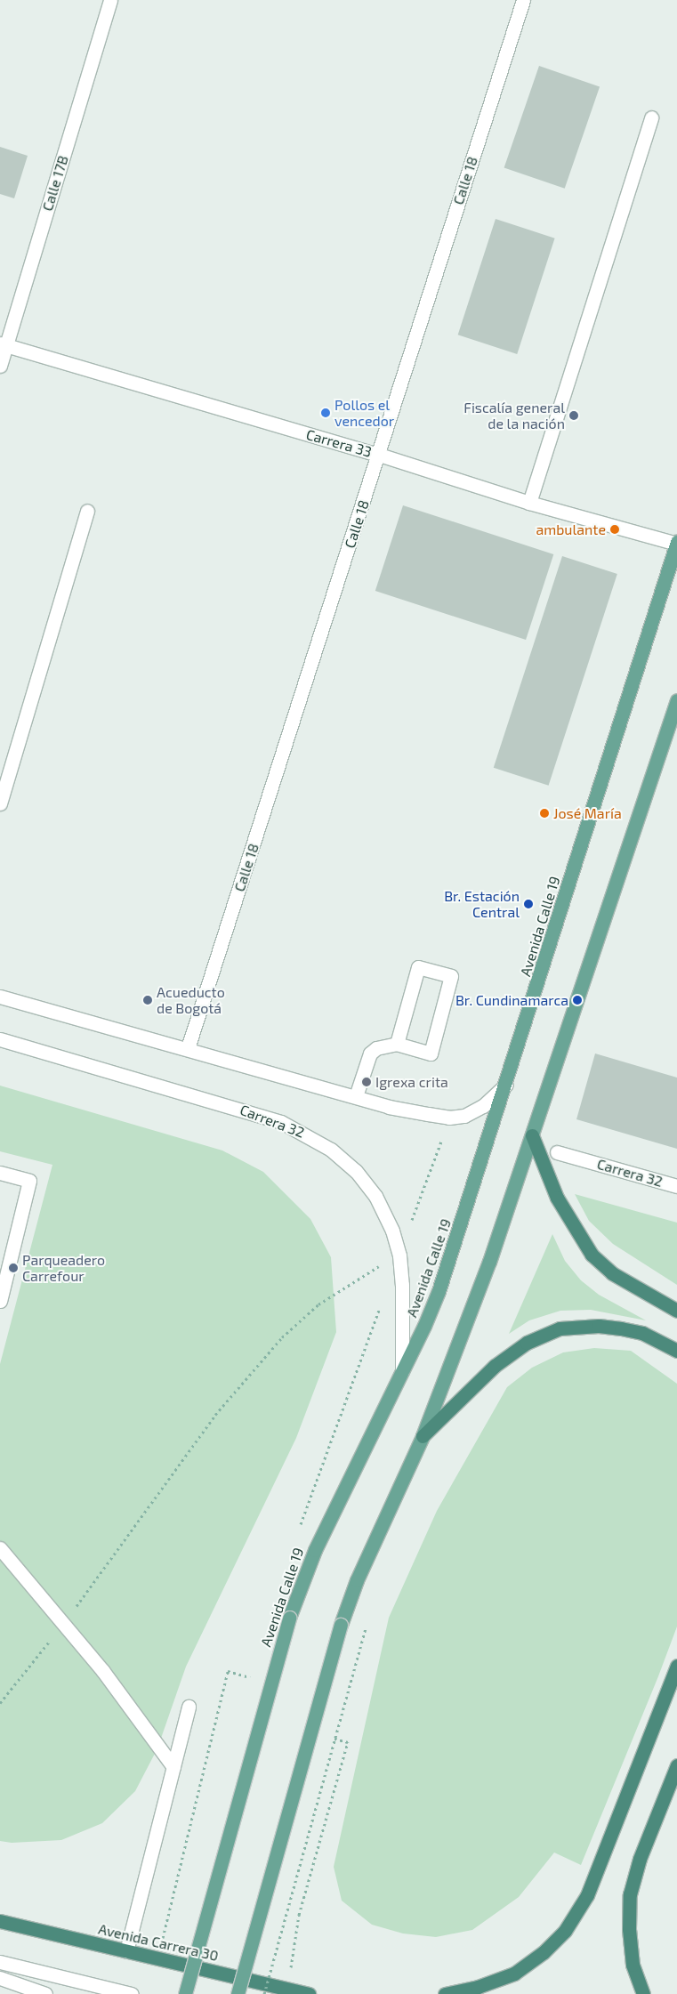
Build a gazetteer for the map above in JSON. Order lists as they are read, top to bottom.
{
  "streets": {
    "highway": ["Avenida Carrera 30"],
    "main road": ["Avenida Calle 19"],
    "street": [
      "Calle 18",
      "Calle 17B",
      "Carrera 33",
      "Carrera 32"
    ]
  },
  "crossings": [
    ["Calle 18", "Carrera 33"],
    ["Calle 17B", "Carrera 33"],
    ["Carrera 33", "Avenida Calle 19"],
    ["Avenida Calle 19", "Carrera 32"]
  ],
  "places": [
    "Pollos el vencedor",
    "Fiscalía general de la nación",
    "ambulante",
    "José María",
    "Br. Estación Central",
    "Acueducto de Bogotá",
    "Br. Cundinamarca",
    "Igrexa crita",
    "Parqueadero Carrefour"
  ]
}
